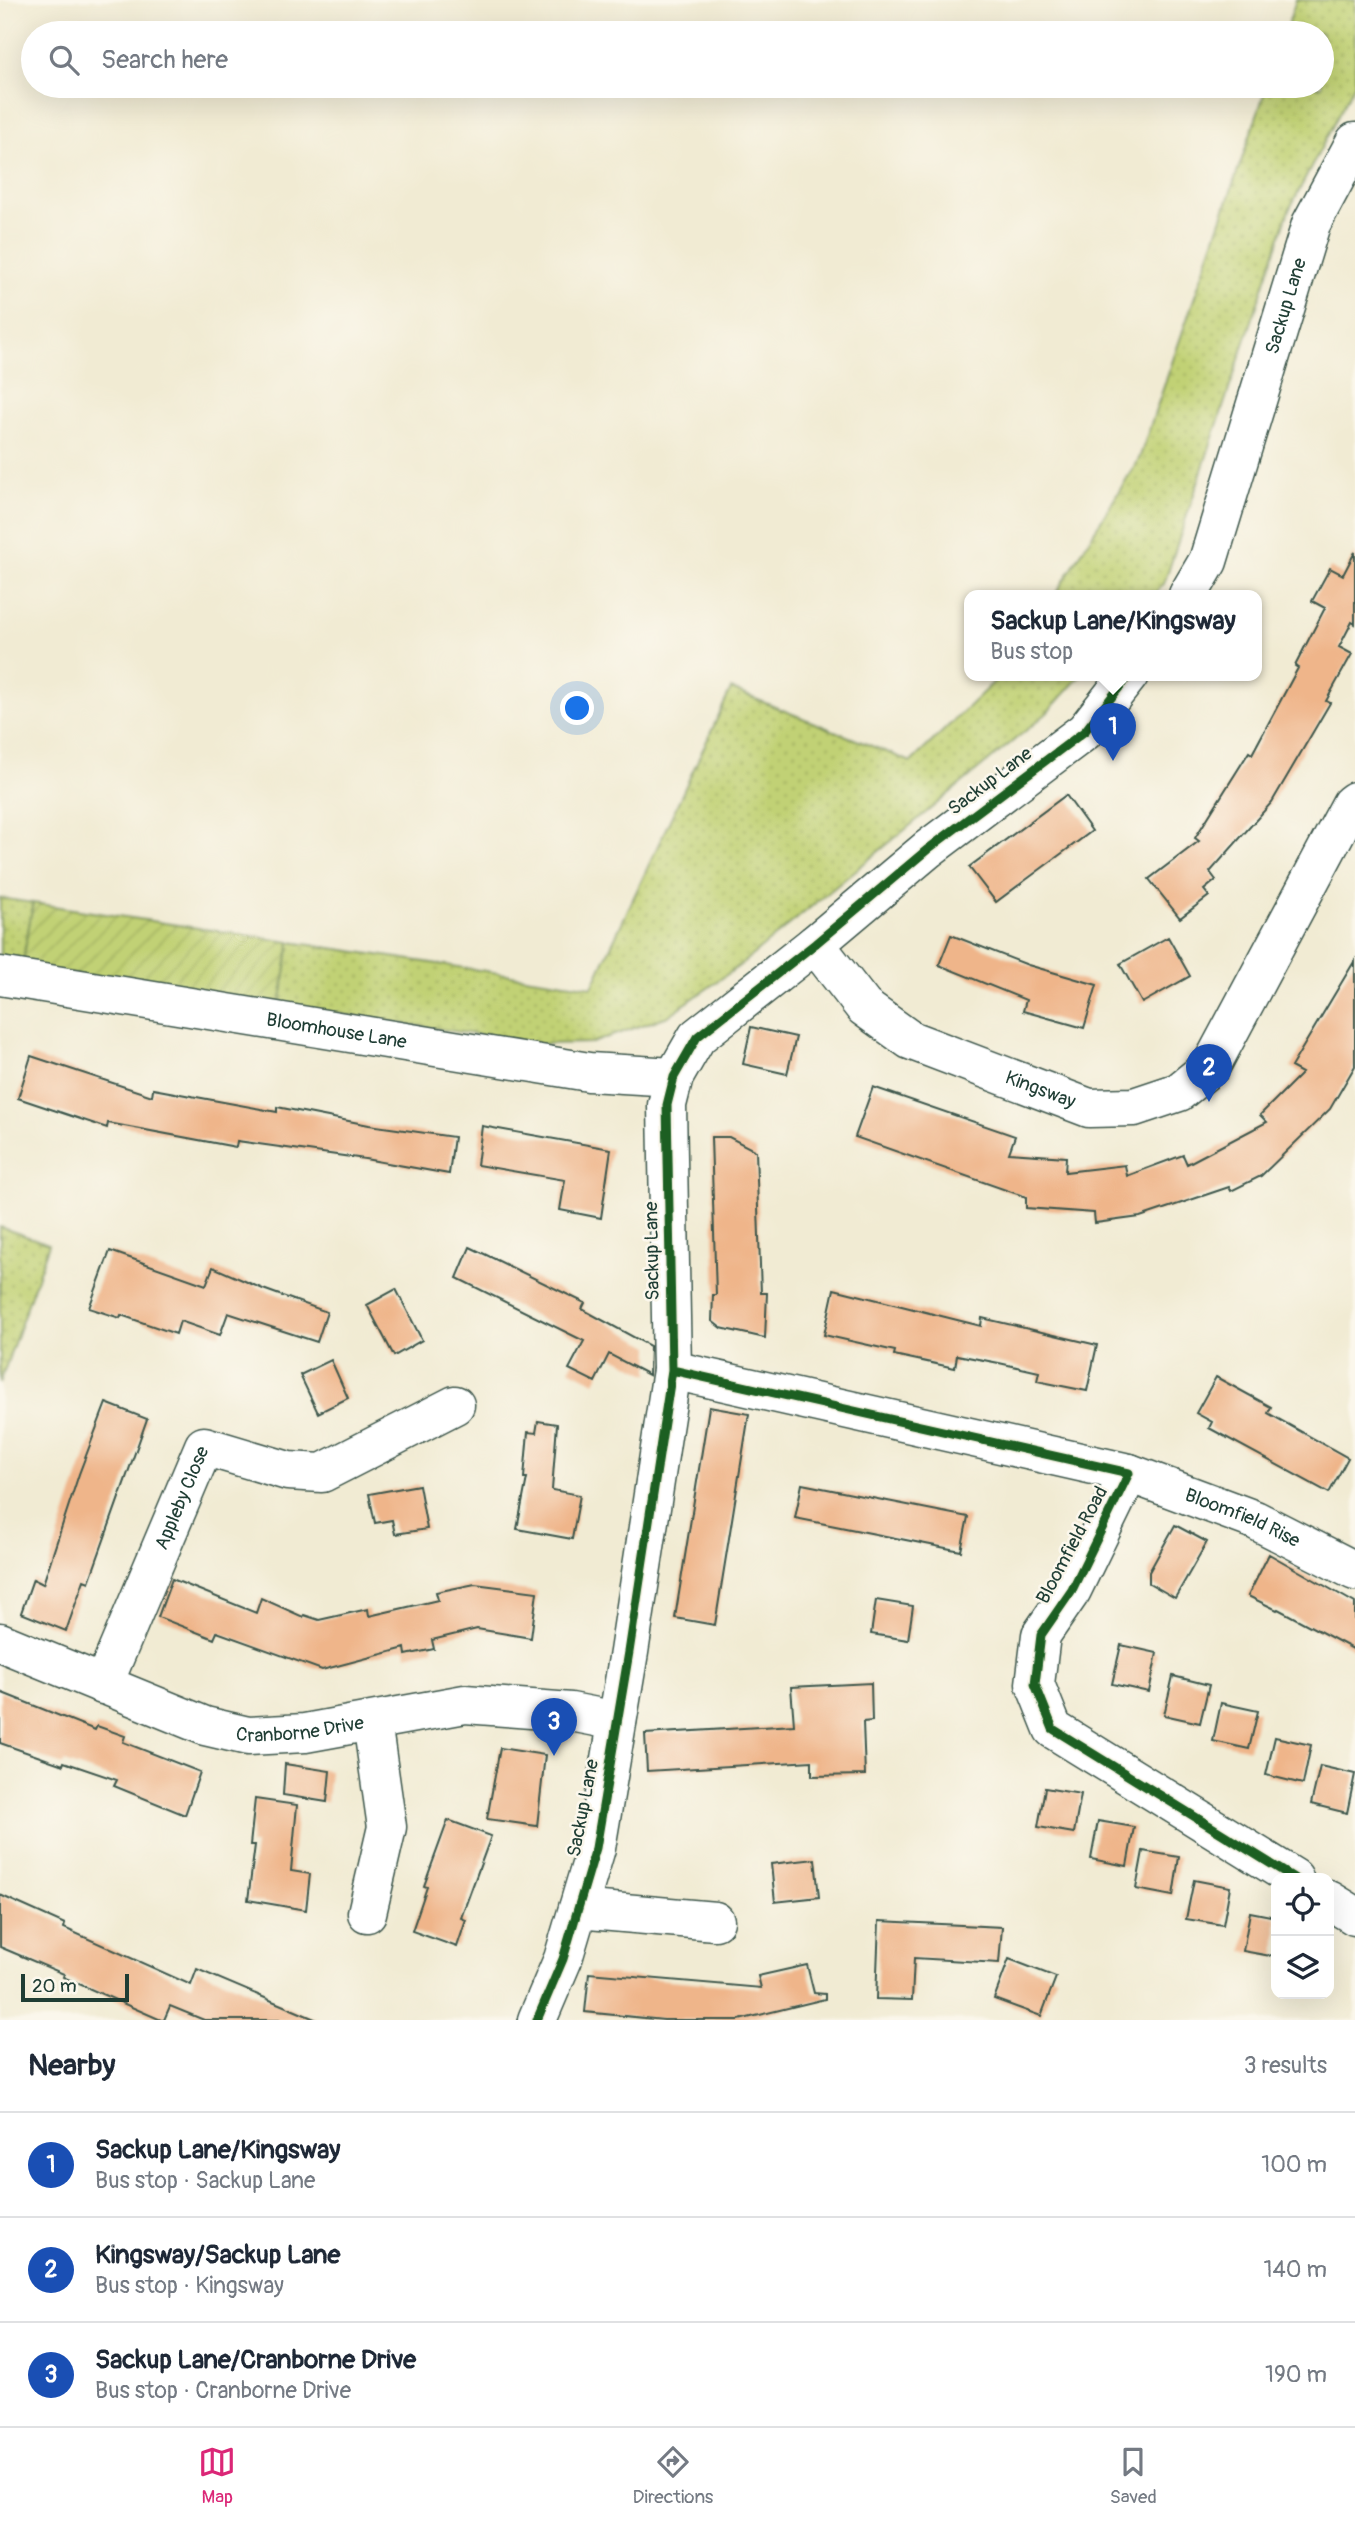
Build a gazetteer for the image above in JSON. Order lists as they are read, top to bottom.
{
  "streets": {
    "street": [
      "Sackup Lane",
      "Bloomhouse Lane",
      "Kingsway",
      "Appleby Close",
      "Bloomfield Rise",
      "Bloomfield Road",
      "Cranborne Drive"
    ]
  },
  "crossings": [
    ["Sackup Lane", "Bloomhouse Lane"],
    ["Sackup Lane", "Kingsway"],
    ["Sackup Lane", "Bloomfield Road"],
    ["Sackup Lane", "Cranborne Drive"],
    ["Appleby Close", "Cranborne Drive"],
    ["Bloomfield Rise", "Bloomfield Road"]
  ],
  "scale_bar": "20 m",
  "page": {
    "search": "Search here",
    "popup": ["Sackup Lane/Kingsway", "Bus stop"],
    "pins": ["1", "2", "3"],
    "scale": "20 m",
    "heading": ["Nearby", "3 results"],
    "list": [
      {
        "mark": "1",
        "name": "Sackup Lane/Kingsway",
        "note": "Bus stop · Sackup Lane",
        "value": "100 m"
      },
      {
        "mark": "2",
        "name": "Kingsway/Sackup Lane",
        "note": "Bus stop · Kingsway",
        "value": "140 m"
      },
      {
        "mark": "3",
        "name": "Sackup Lane/Cranborne Drive",
        "note": "Bus stop · Cranborne Drive",
        "value": "190 m"
      }
    ],
    "nav": ["Map", "Directions", "Saved"]
  }
}
